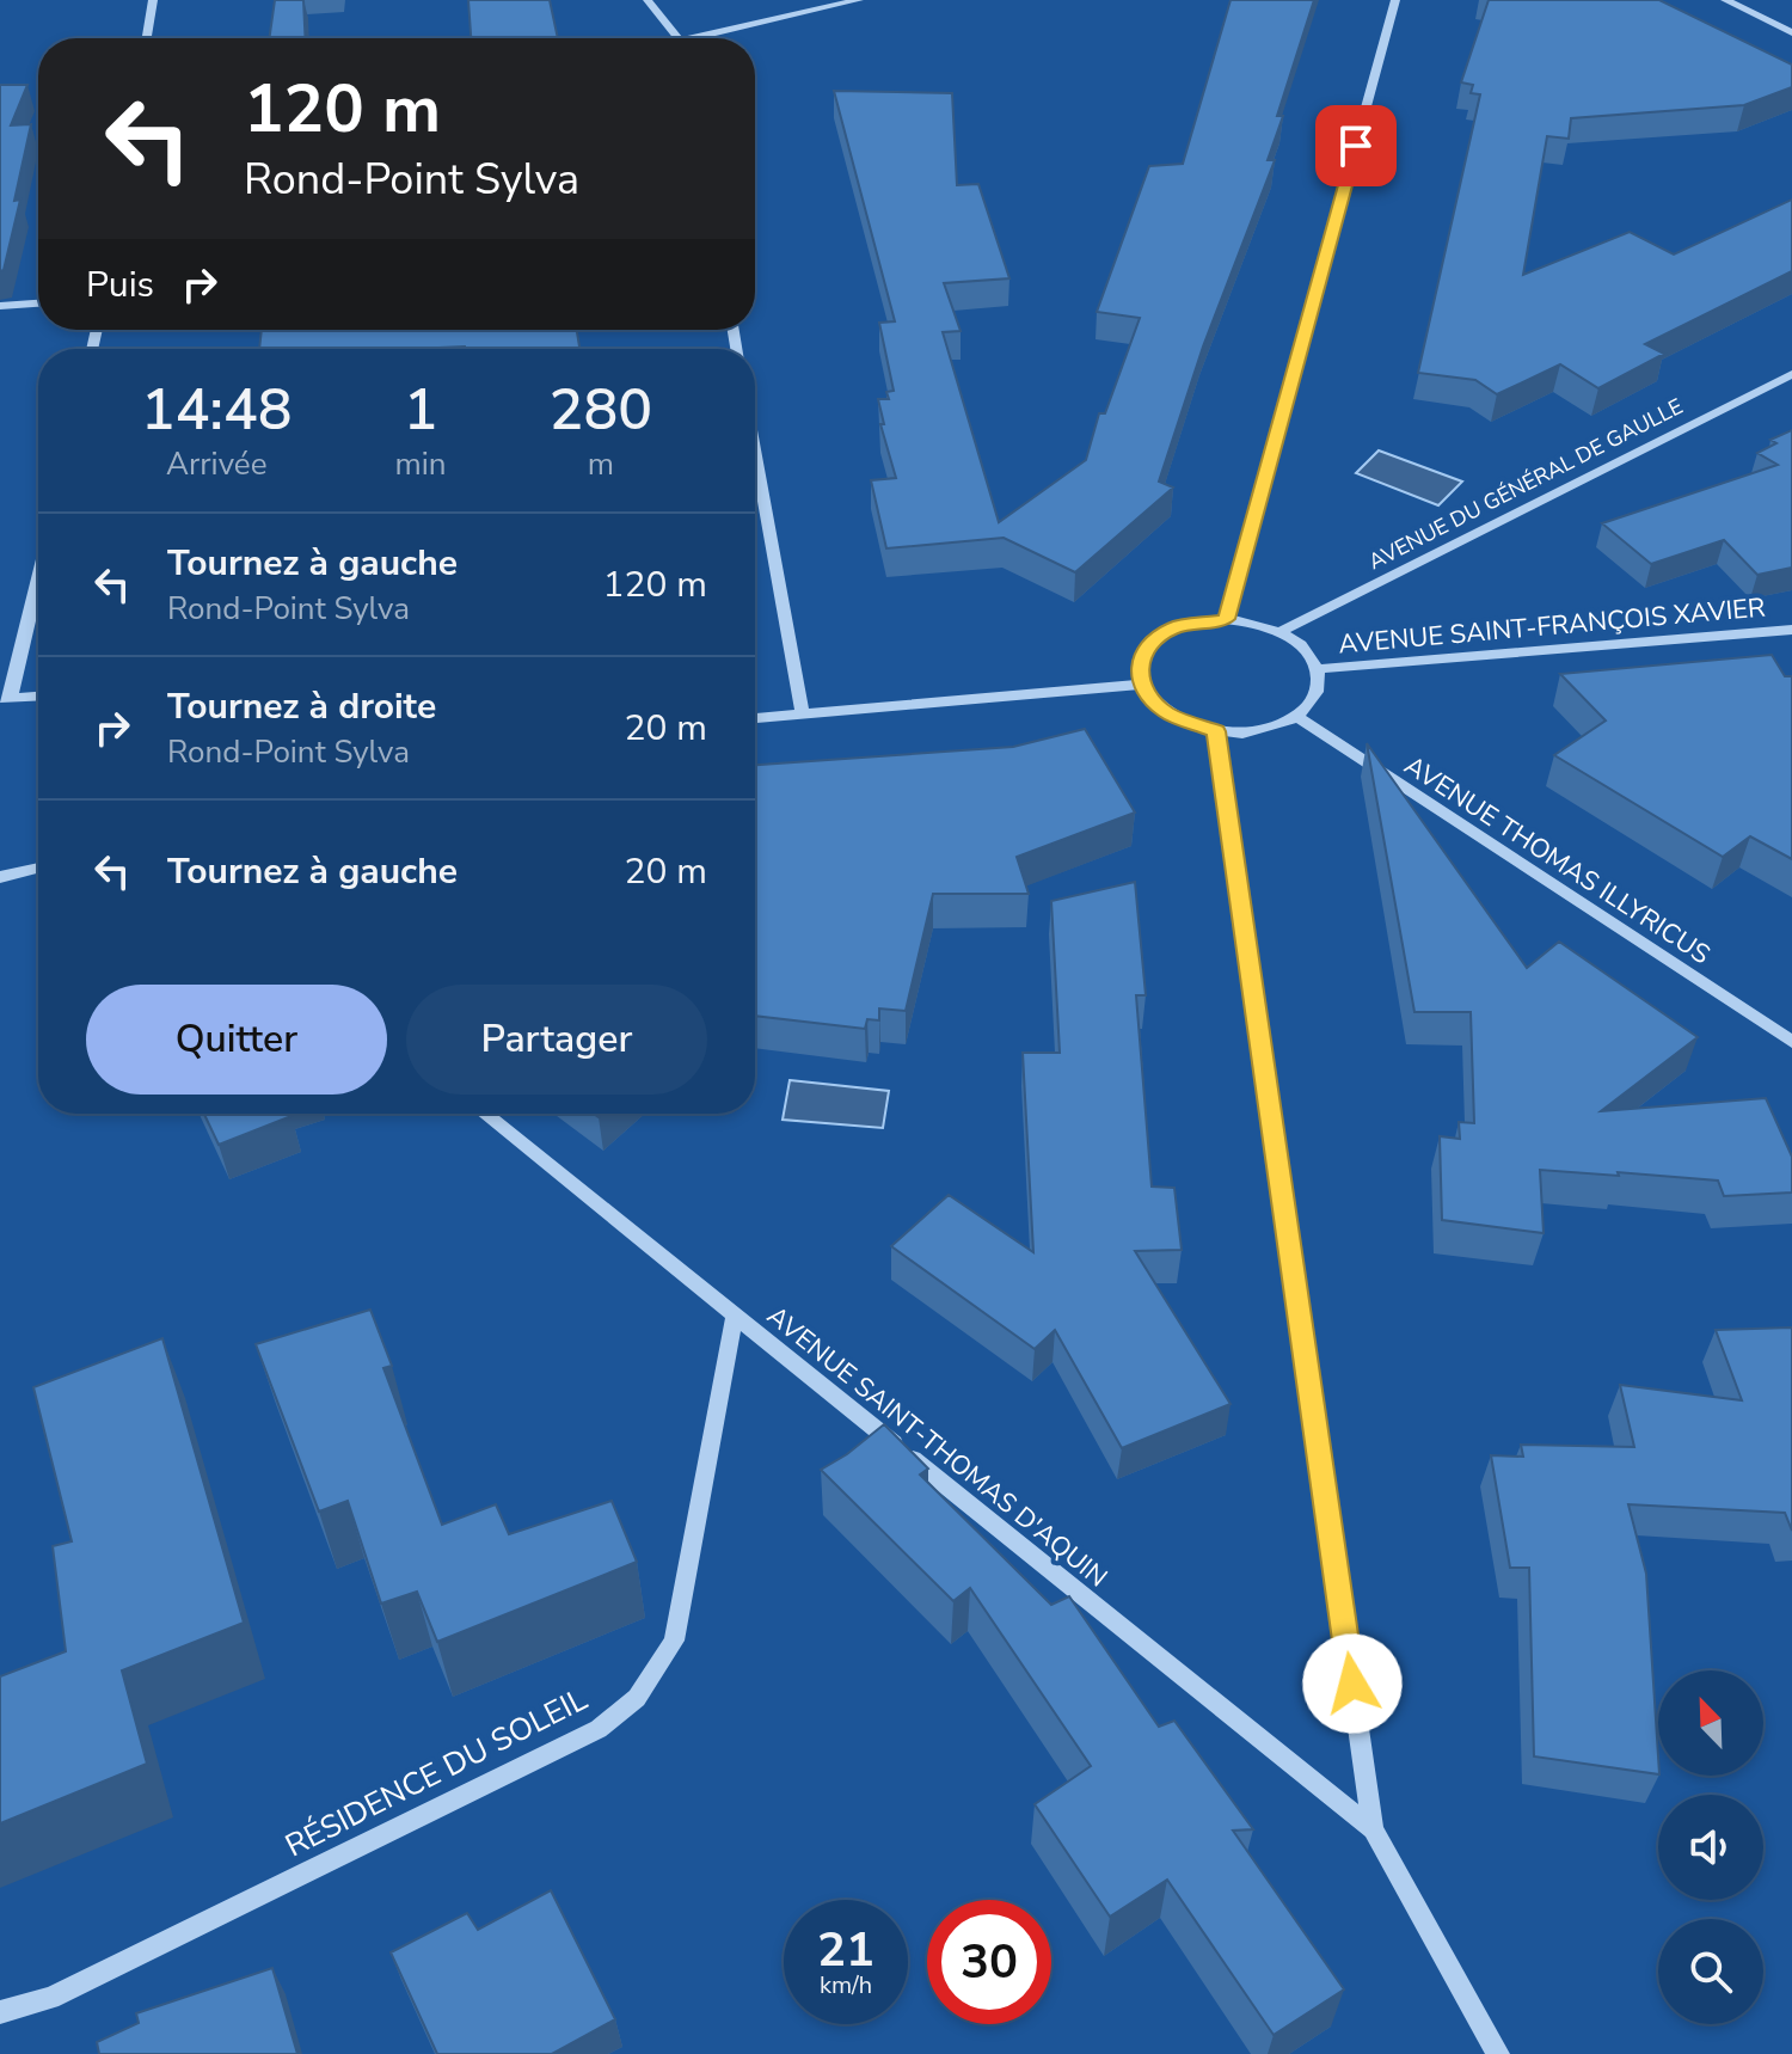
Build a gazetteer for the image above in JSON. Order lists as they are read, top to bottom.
{
  "streets": {
    "street": [
      "AVENUE DU GÉNÉRAL DE GAULLE",
      "AVENUE SAINT-FRANÇOIS XAVIER",
      "AVENUE THOMAS ILLYRICUS",
      "AVENUE SAINT-THOMAS D'AQUIN",
      "RÉSIDENCE DU SOLEIL"
    ]
  },
  "crossings": [
    ["AVENUE DU GÉNÉRAL DE GAULLE", "AVENUE SAINT-FRANÇOIS XAVIER"],
    ["AVENUE DU GÉNÉRAL DE GAULLE", "AVENUE THOMAS ILLYRICUS"],
    ["AVENUE SAINT-FRANÇOIS XAVIER", "AVENUE THOMAS ILLYRICUS"],
    ["AVENUE SAINT-THOMAS D'AQUIN", "RÉSIDENCE DU SOLEIL"]
  ],
  "north": "top left",
  "page": {
    "turn": ["120 m", "Rond-Point Sylva"],
    "then": "Puis",
    "eta": [
      "14:48",
      "Arrivée",
      "1",
      "min",
      "280",
      "m"
    ],
    "list": [
      {
        "name": "Tournez à gauche",
        "note": "Rond-Point Sylva",
        "value": "120 m"
      },
      {
        "name": "Tournez à droite",
        "note": "Rond-Point Sylva",
        "value": "20 m"
      },
      {
        "name": "Tournez à gauche",
        "value": "20 m"
      }
    ],
    "buttons": ["Quitter", "Partager"],
    "speed": "21 km/h",
    "limit": "30"
  }
}
